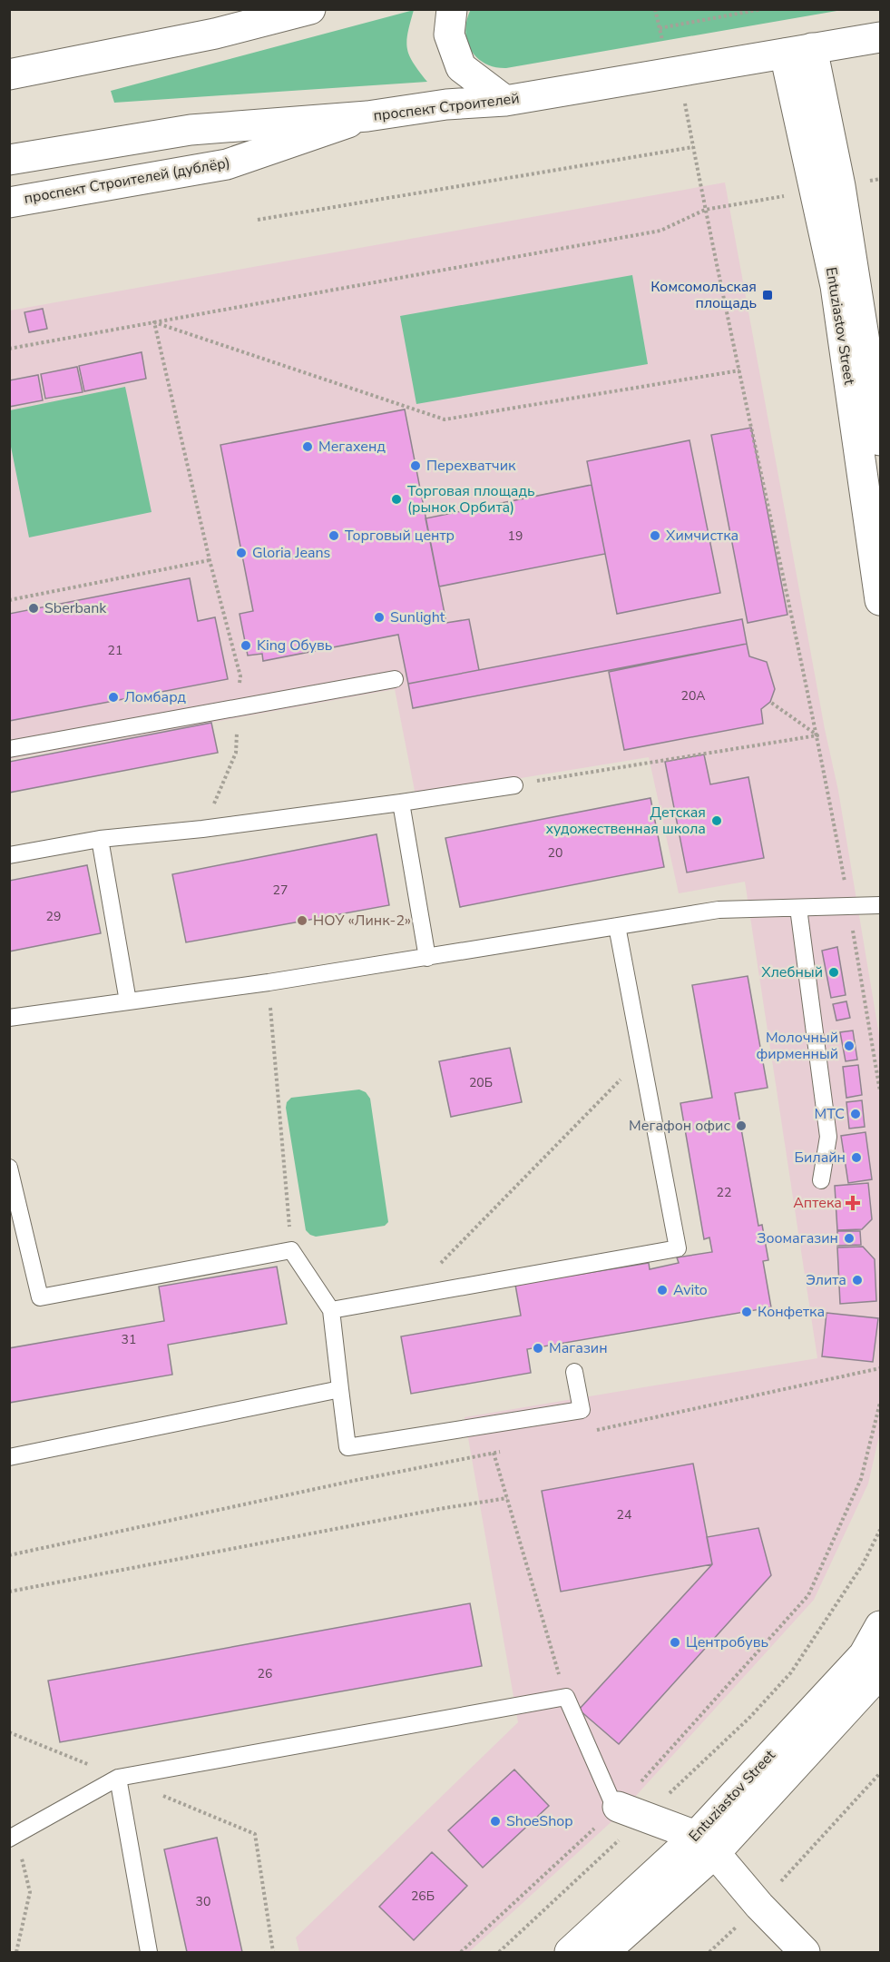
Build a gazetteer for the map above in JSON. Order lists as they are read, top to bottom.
{
  "streets": {
    "street": ["проспект Строителей", "проспект Строителей (дублёр)", "Entuziastov Street"]
  },
  "crossings": [
    ["проспект Строителей", "проспект Строителей (дублёр)"],
    ["проспект Строителей", "Entuziastov Street"]
  ],
  "places": {
    "transit": ["Комсомольская площадь"],
    "other": [
      "Мегахенд",
      "Перехватчик",
      "Торговая площадь (рынок Орбита)",
      "Торговый центр",
      "Химчистка",
      "Gloria Jeans",
      "Sberbank",
      "Sunlight",
      "King Обувь",
      "Ломбард",
      "Детская художественная школа",
      "НОУ «Линк-2»",
      "Хлебный",
      "Молочный фирменный",
      "МТС",
      "Мегафон офис",
      "Билайн",
      "Зоомагазин",
      "Элита",
      "Avito",
      "Конфетка",
      "Магазин",
      "Центробувь",
      "ShoeShop"
    ],
    "health": ["Аптека"]
  },
  "house_numbers": [
    "19",
    "21",
    "20А",
    "20",
    "27",
    "29",
    "20Б",
    "22",
    "31",
    "24",
    "26",
    "26Б",
    "30"
  ]
}
